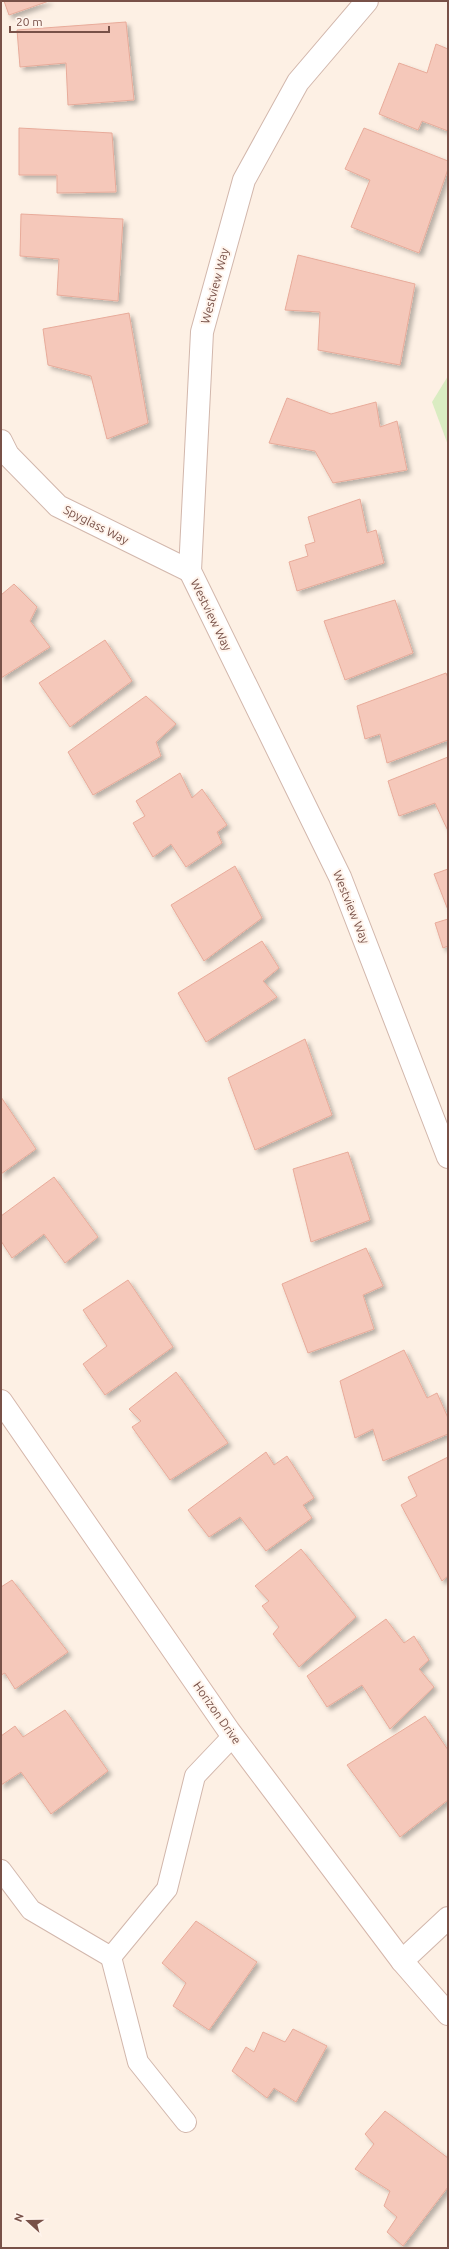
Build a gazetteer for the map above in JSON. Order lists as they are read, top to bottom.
{
  "streets": {
    "street": ["Westview Way", "Spyglass Way", "Horizon Drive"]
  },
  "crossings": [
    ["Westview Way", "Spyglass Way"]
  ],
  "scale_bar": "20 m",
  "north": "left"
}
